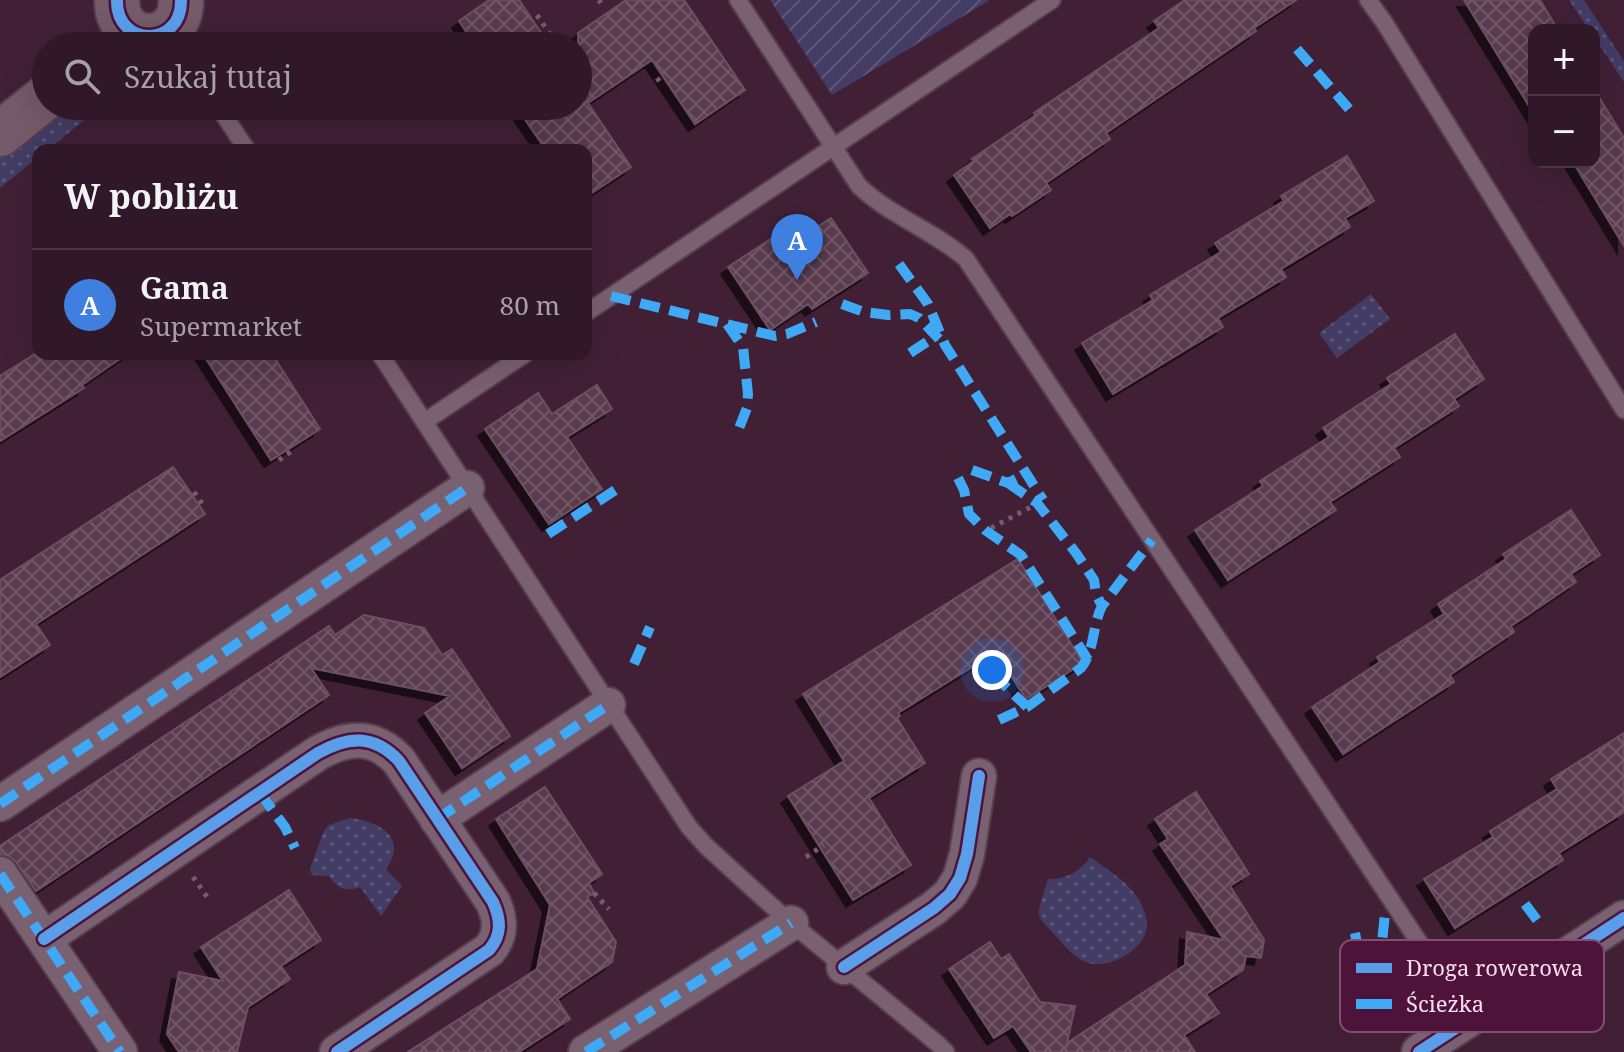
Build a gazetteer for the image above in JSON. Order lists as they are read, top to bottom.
{
  "legend": ["Droga rowerowa", "Ścieżka"],
  "page": {
    "map_buttons": ["+", "−"],
    "search": "Szukaj tutaj",
    "heading": "W pobliżu",
    "pins": "A",
    "list": [
      {
        "mark": "A",
        "name": "Gama",
        "note": "Supermarket",
        "value": "80 m"
      }
    ]
  }
}
